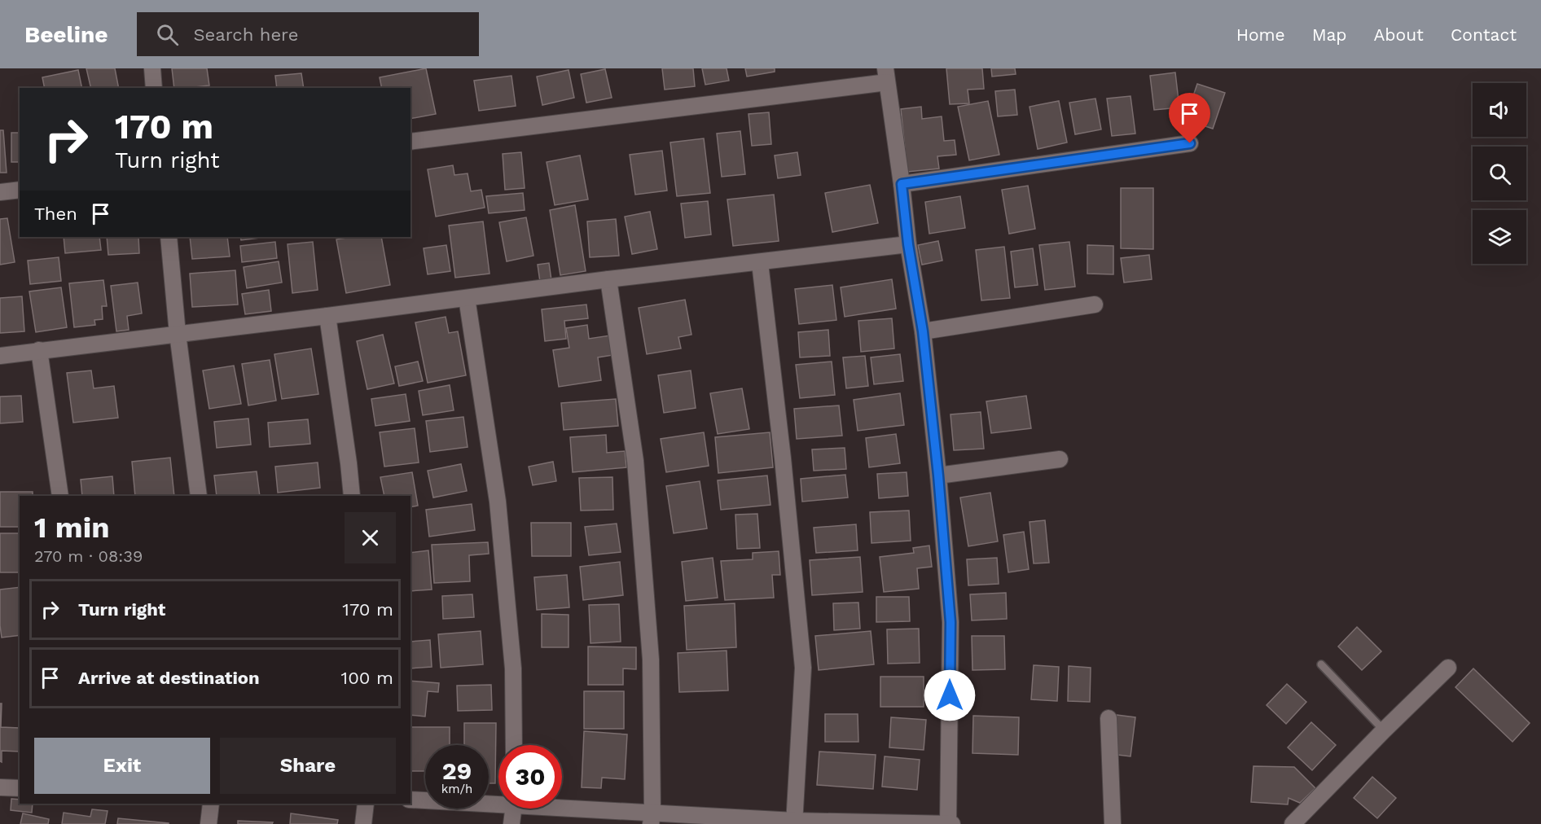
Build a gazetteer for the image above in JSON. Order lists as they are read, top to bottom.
{
  "page": {
    "header": "Beeline",
    "search": "Search here",
    "nav": [
      "Home",
      "Map",
      "About",
      "Contact"
    ],
    "turn": ["170 m", "Turn right"],
    "then": "Then",
    "heading": ["1 min", "270 m · 08:39"],
    "list": [
      {
        "name": "Turn right",
        "value": "170 m"
      },
      {
        "name": "Arrive at destination",
        "value": "100 m"
      }
    ],
    "buttons": ["Exit", "Share"],
    "speed": "29 km/h",
    "limit": "30"
  }
}
